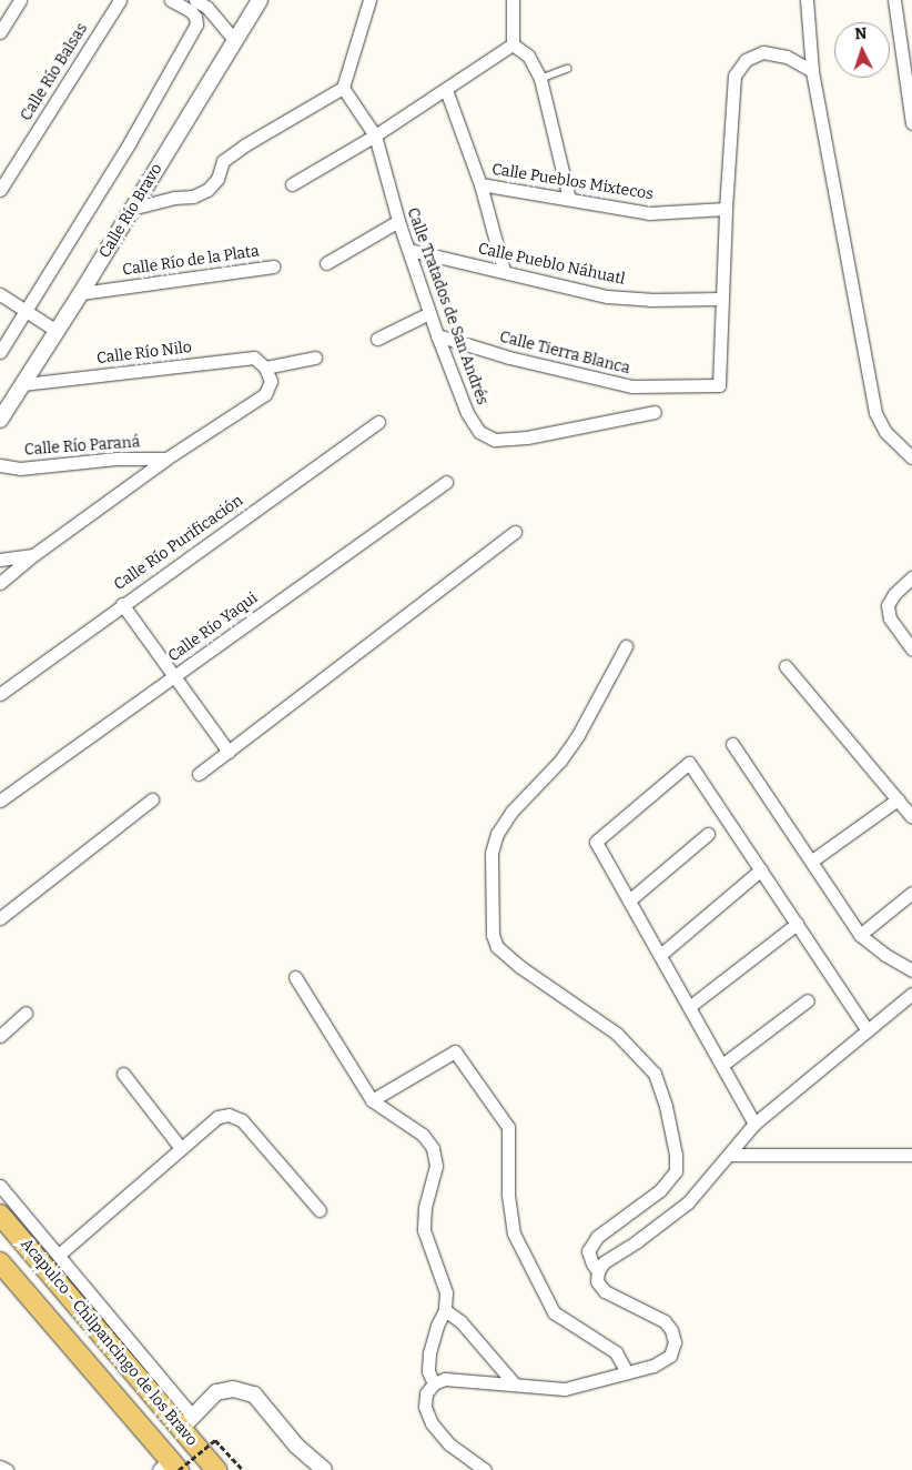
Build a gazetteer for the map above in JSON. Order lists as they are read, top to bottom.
{
  "streets": {
    "main road": ["Acapulco - Chilpancingo de los Bravo"],
    "street": [
      "Calle Río Balsas",
      "Calle Pueblos Mixtecos",
      "Calle Río Bravo",
      "Calle Río de la Plata",
      "Calle Pueblo Náhuatl",
      "Calle Tratados de San Andrés",
      "Calle Río Nilo",
      "Calle Tierra Blanca",
      "Calle Río Paraná",
      "Calle Río Purificación",
      "Calle Río Yaqui"
    ]
  },
  "crossings": [
    ["Calle Río Bravo", "Calle Río de la Plata"],
    ["Calle Río Bravo", "Calle Río Nilo"],
    ["Calle Pueblo Náhuatl", "Calle Tratados de San Andrés"],
    ["Calle Pueblo Náhuatl", "Calle Tierra Blanca"],
    ["Calle Tratados de San Andrés", "Calle Tierra Blanca"]
  ],
  "north": "top"
}
